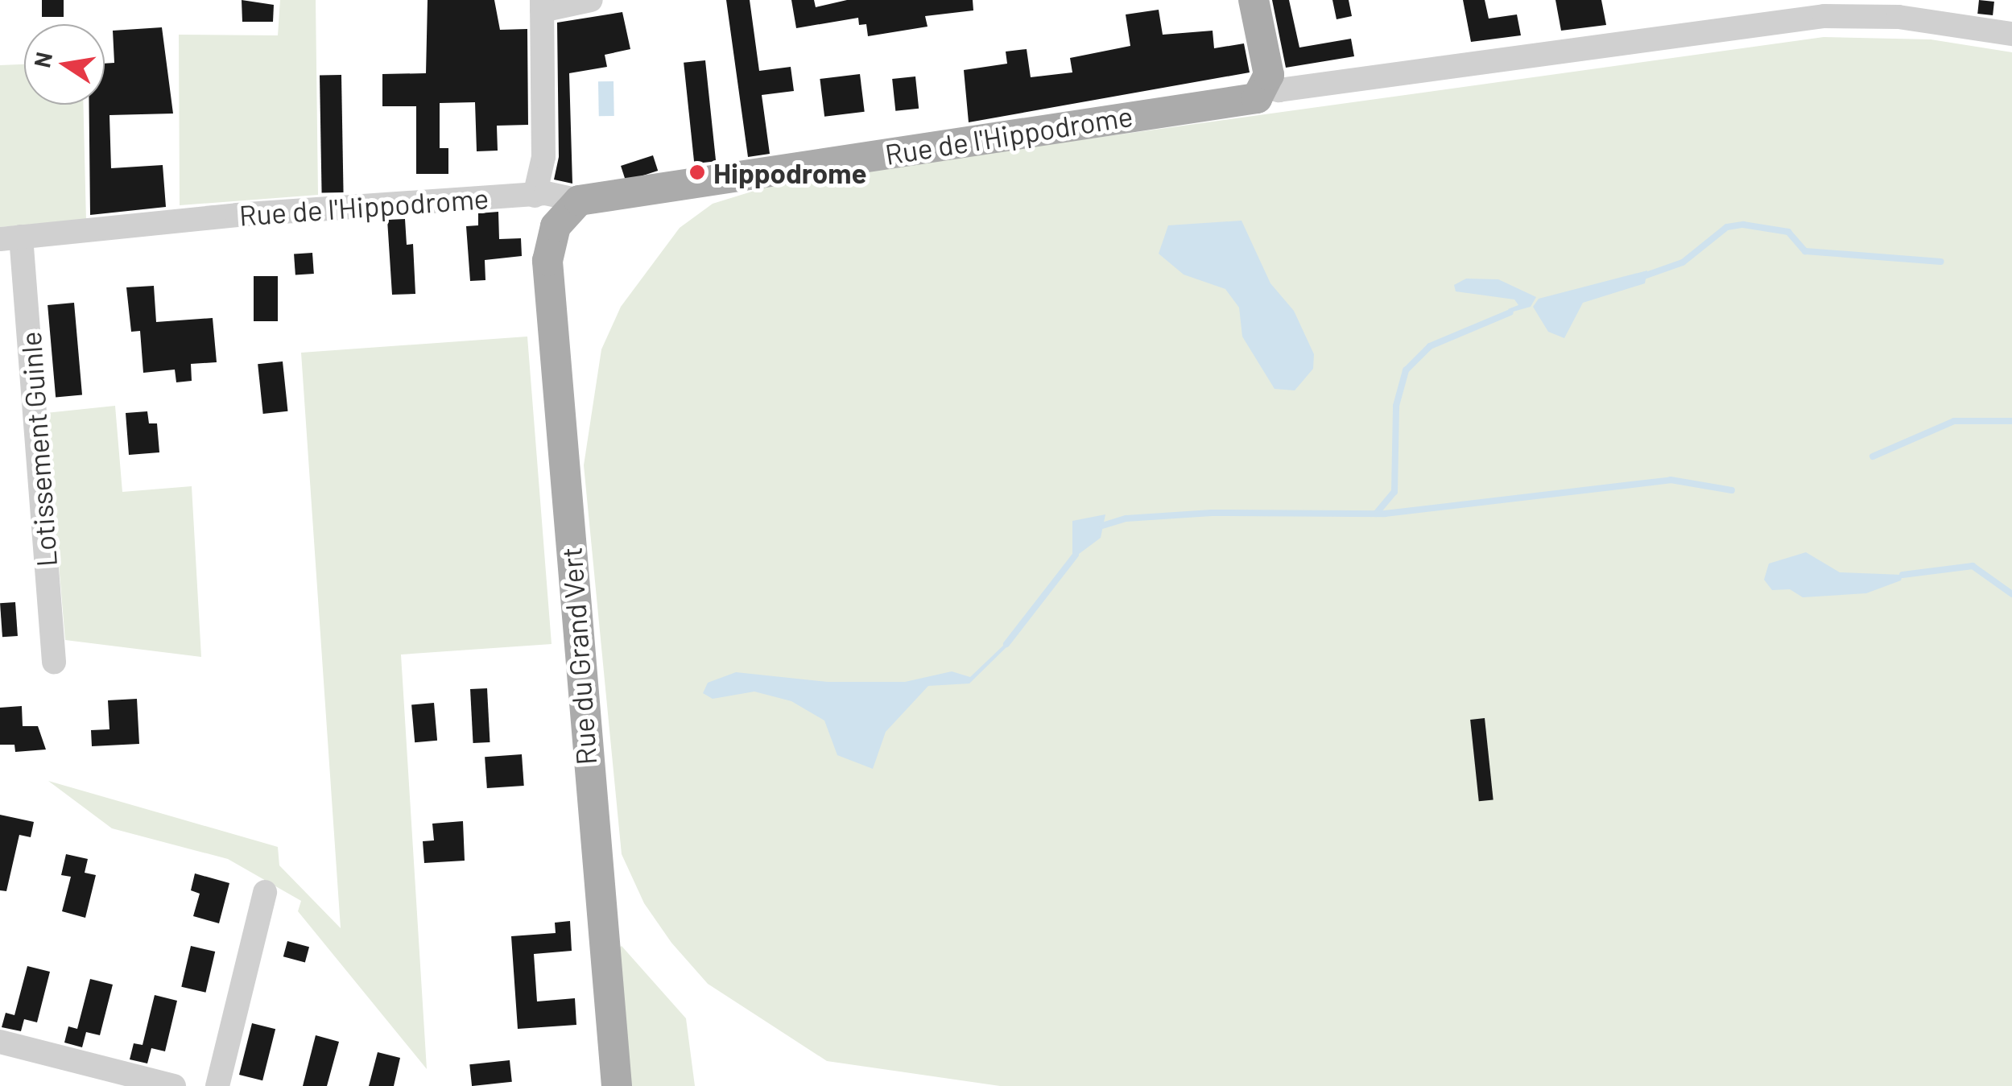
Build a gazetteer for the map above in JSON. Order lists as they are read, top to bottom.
{
  "streets": {
    "main road": ["Rue de l'Hippodrome", "Rue du Grand Vert"],
    "street": ["Lotissement Guinle"]
  },
  "crossings": [
    ["Rue de l'Hippodrome", "Lotissement Guinle"]
  ],
  "places": ["Hippodrome"],
  "north": "left"
}
